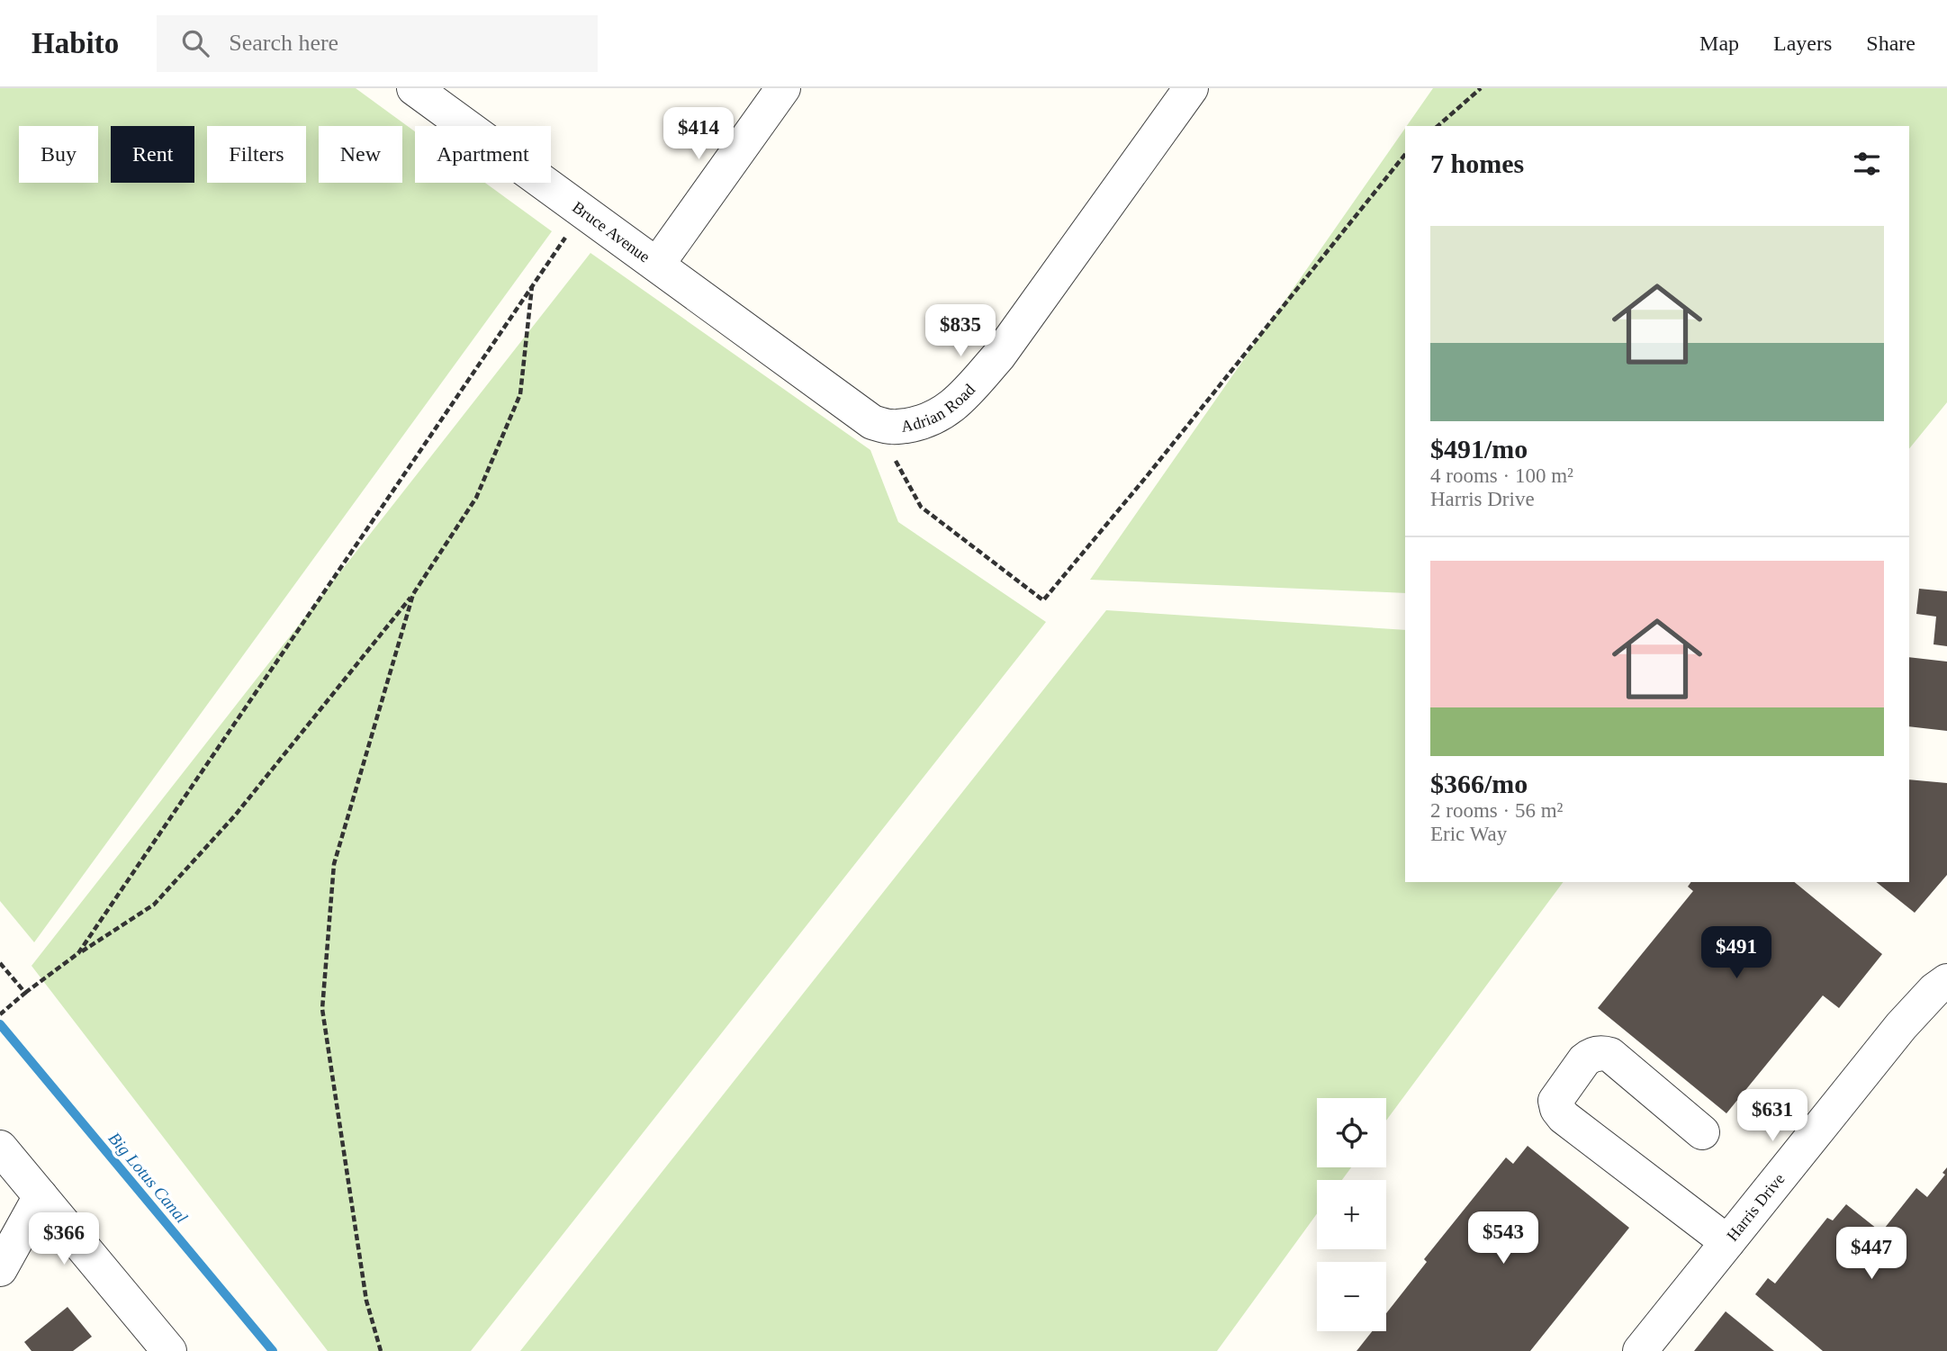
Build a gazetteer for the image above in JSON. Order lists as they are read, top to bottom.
{
  "streets": {
    "street": ["Bruce Avenue", "Adrian Road", "Harris Drive"]
  },
  "crossings": [
    ["Bruce Avenue", "Adrian Road"]
  ],
  "water": ["Big Lotus Canal"],
  "page": {
    "header": "Habito",
    "search": "Search here",
    "nav": ["Map", "Layers", "Share"],
    "price": [
      "$414",
      "$835",
      "$491",
      "$631",
      "$543",
      "$366",
      "$447"
    ],
    "chip": [
      "Buy",
      "Rent",
      "Filters",
      "New",
      "Apartment"
    ],
    "heading": "7 homes",
    "list": [
      {
        "name": "$491/mo",
        "note": "4 rooms · 100 m² · Harris Drive"
      },
      {
        "name": "$366/mo",
        "note": "2 rooms · 56 m² · Eric Way"
      }
    ],
    "map_buttons": ["+", "−"]
  }
}
